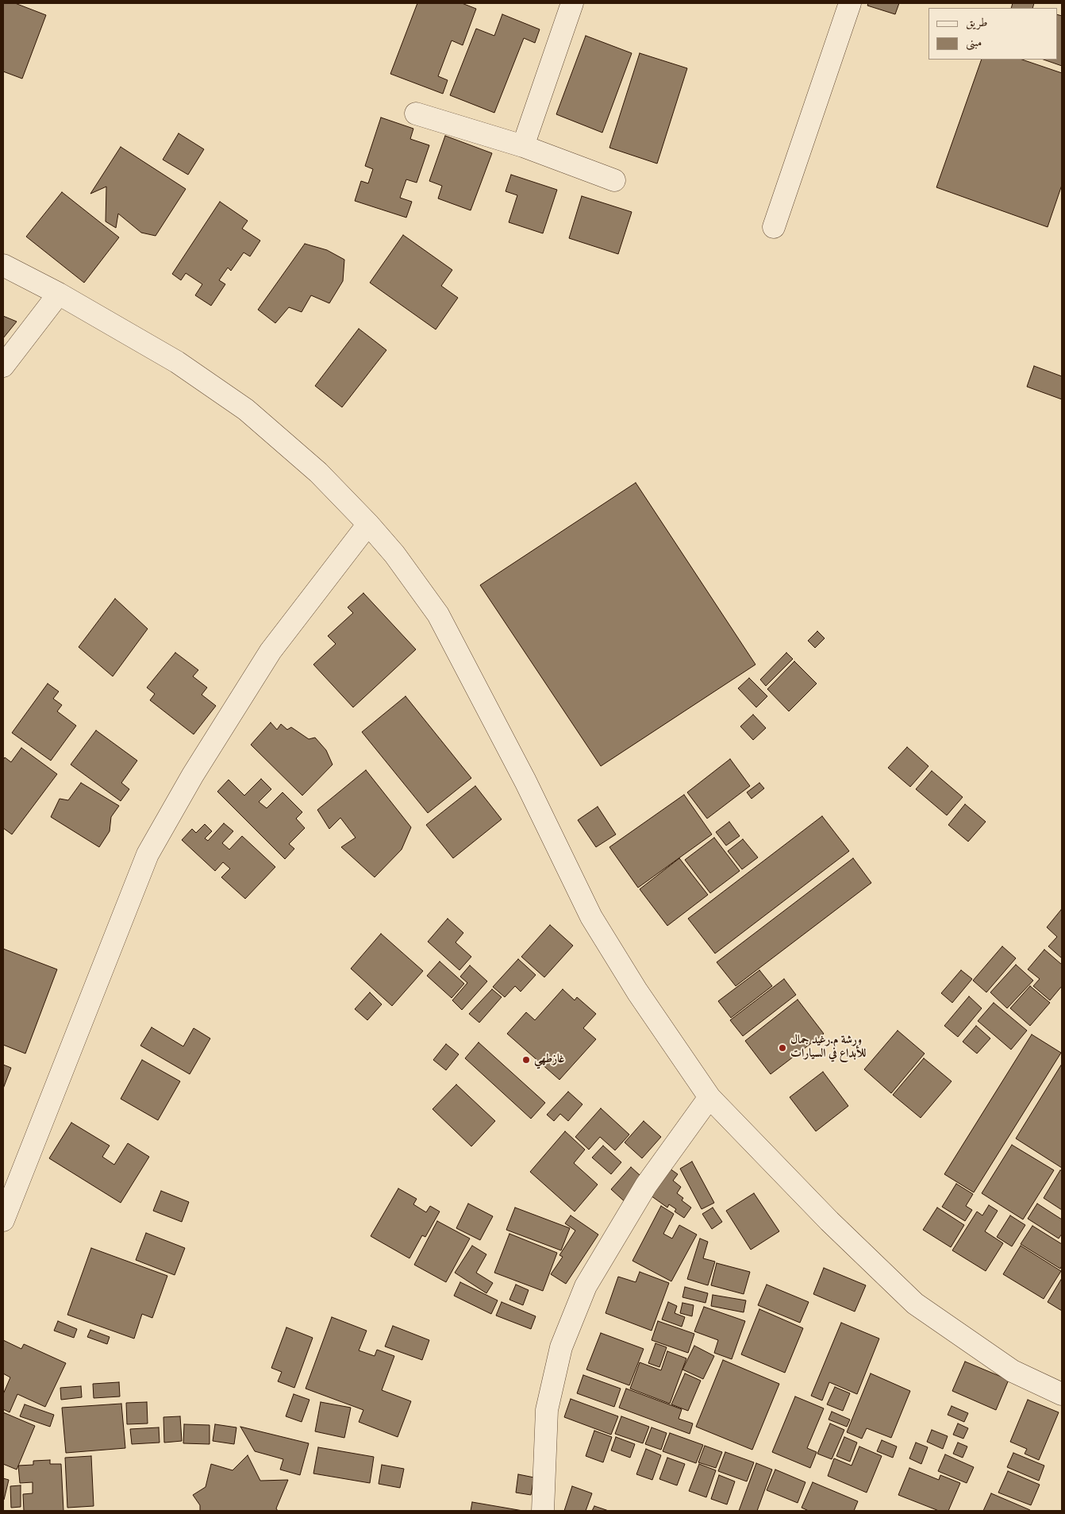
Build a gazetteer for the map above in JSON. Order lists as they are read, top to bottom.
{
  "places": ["ورشة م.رغيد جمال للأبداع في السيارات", "غازطهي"],
  "legend": ["طريق", "مبنى"]
}
